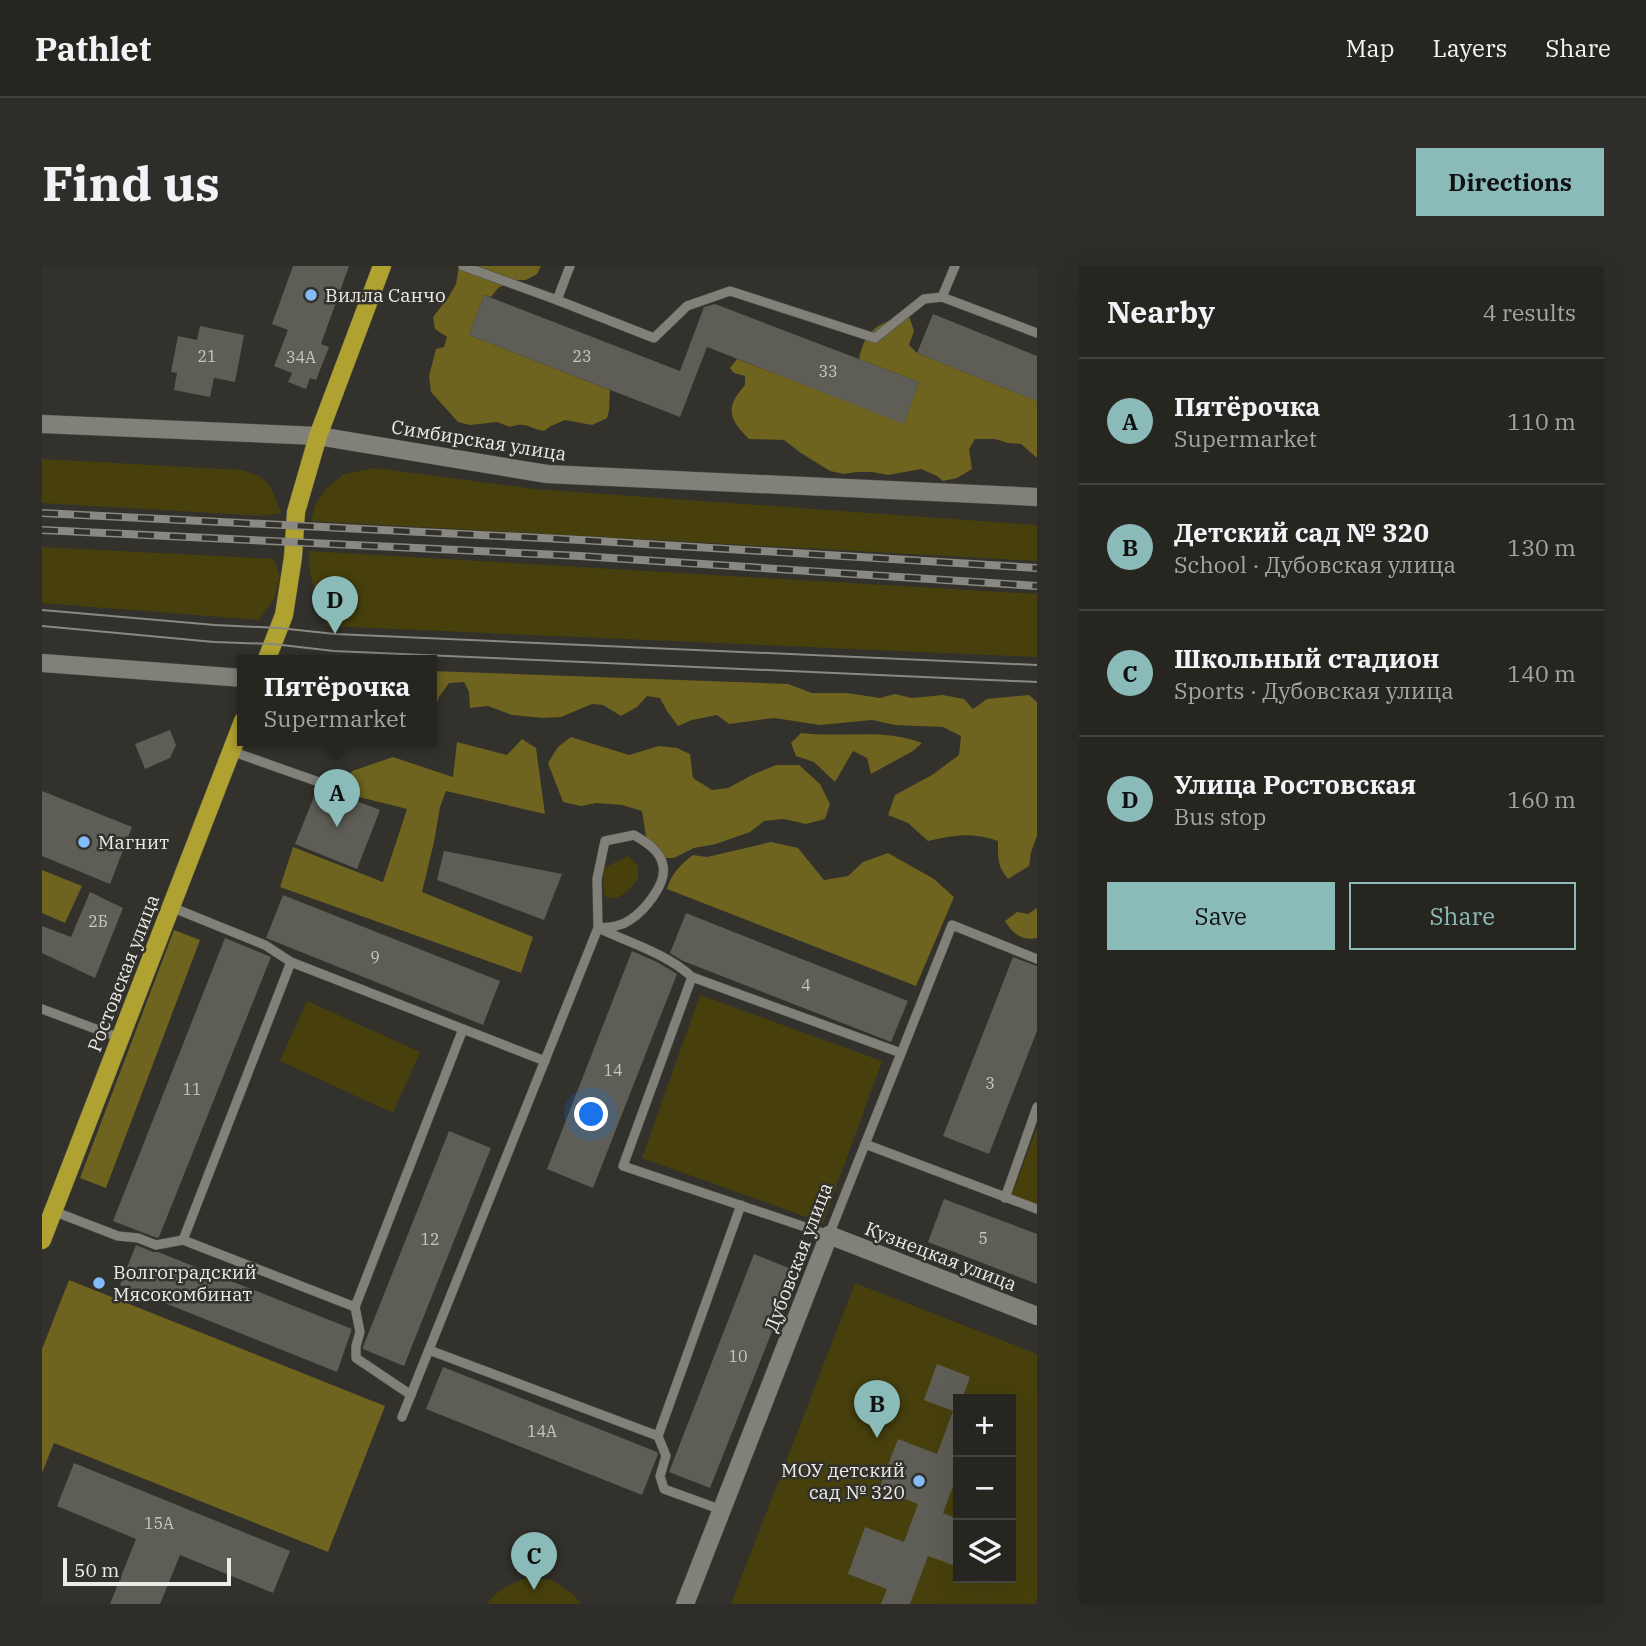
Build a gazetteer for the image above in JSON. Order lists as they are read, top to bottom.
{
  "streets": {
    "main road": [
      "Симбирская улица",
      "Ростовская улица",
      "Кузнецкая улица",
      "Дубовская улица"
    ]
  },
  "crossings": [
    ["Кузнецкая улица", "Дубовская улица"]
  ],
  "places": [
    "Вилла Санчо",
    "Магнит",
    "Волгоградский Мясокомбинат",
    "МОУ детский сад № 320"
  ],
  "house_numbers": [
    "21",
    "23",
    "34А",
    "33",
    "2Б",
    "9",
    "4",
    "14",
    "3",
    "11",
    "5",
    "12",
    "10",
    "14А",
    "15А"
  ],
  "scale_bar": "50 m",
  "page": {
    "header": "Pathlet",
    "nav": ["Map", "Layers", "Share"],
    "buttons": [
      "Directions",
      ["Save", "Share"]
    ],
    "title": "Find us",
    "heading": ["Nearby", "4 results"],
    "list": [
      {
        "mark": "A",
        "name": "Пятёрочка",
        "note": "Supermarket",
        "value": "110 m"
      },
      {
        "mark": "B",
        "name": "Детский сад № 320",
        "note": "School · Дубовская улица",
        "value": "130 m"
      },
      {
        "mark": "C",
        "name": "Школьный стадион",
        "note": "Sports · Дубовская улица",
        "value": "140 m"
      },
      {
        "mark": "D",
        "name": "Улица Ростовская",
        "note": "Bus stop",
        "value": "160 m"
      }
    ],
    "pins": [
      "D",
      "A",
      "B",
      "C"
    ],
    "popup": ["Пятёрочка", "Supermarket"],
    "map_buttons": ["+", "−"],
    "scale": "50 m"
  }
}
